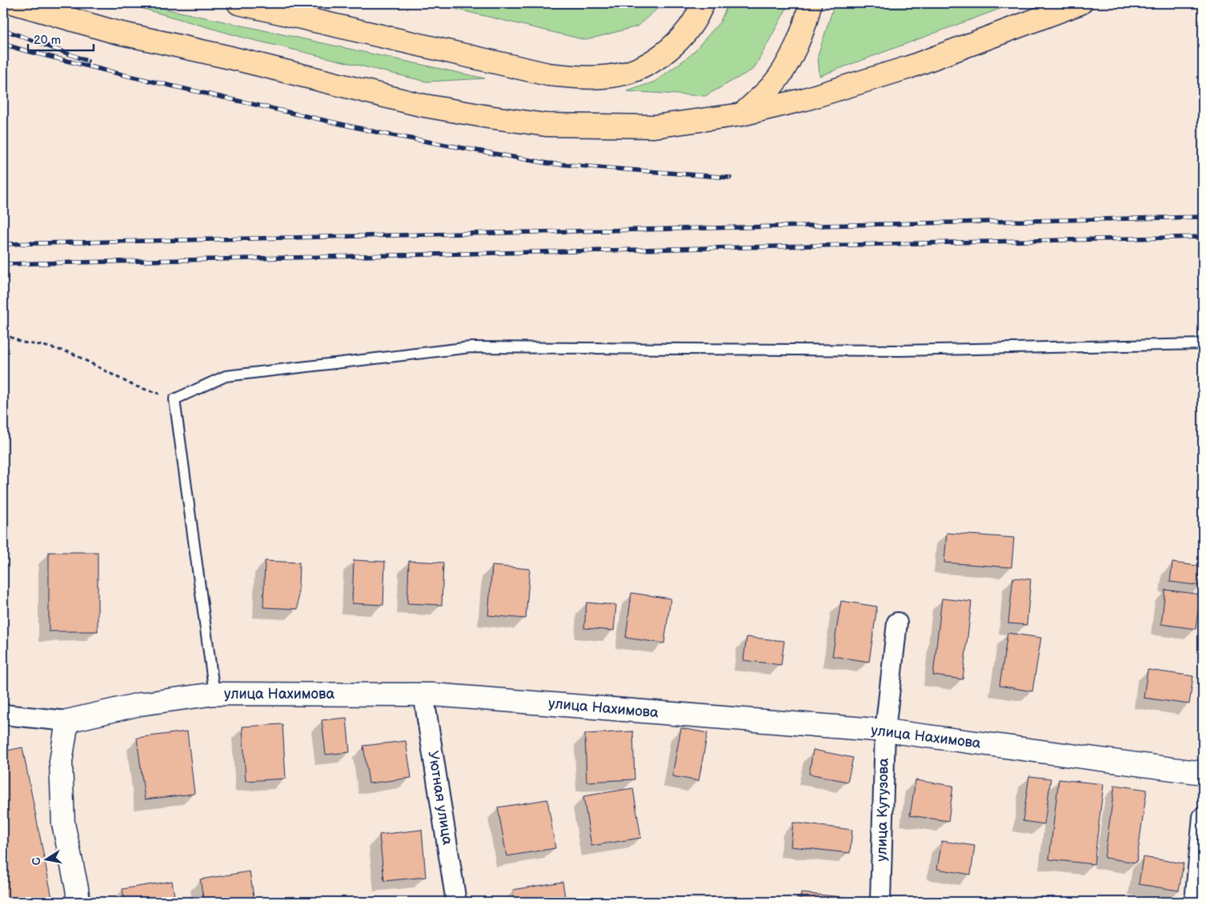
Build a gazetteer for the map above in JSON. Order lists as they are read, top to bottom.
{
  "streets": {
    "street": ["улица Нахимова", "Уютная улица", "улица Кутузова"]
  },
  "crossings": [
    ["улица Нахимова", "Уютная улица"],
    ["улица Нахимова", "улица Кутузова"]
  ],
  "scale_bar": "20 m",
  "north": "left"
}
